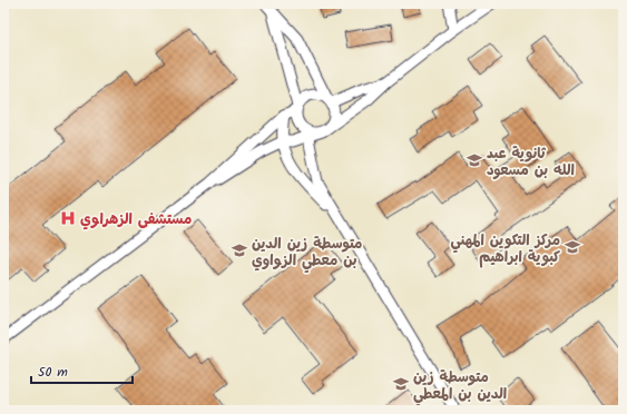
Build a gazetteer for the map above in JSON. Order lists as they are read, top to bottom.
{
  "places": {
    "school or university": [
      "ثانوية عبد الله بن مسعود",
      "مركز التكوين المهني كبوية ابراهيم",
      "متوسطة زين الدين بن معطي الزواوي",
      "متوسطة زين الدين بن المعطي"
    ],
    "hospital": ["مستشفى الزهراوي"]
  },
  "scale_bar": "50 m"
}
